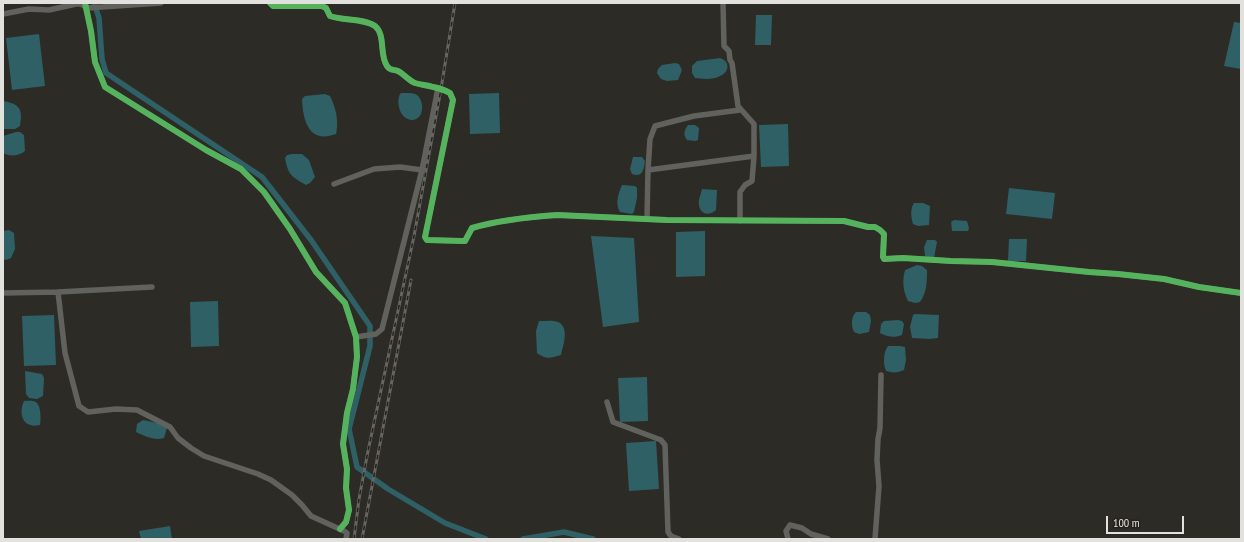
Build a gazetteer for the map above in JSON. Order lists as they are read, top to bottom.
{
  "scale_bar": "100 m"
}
